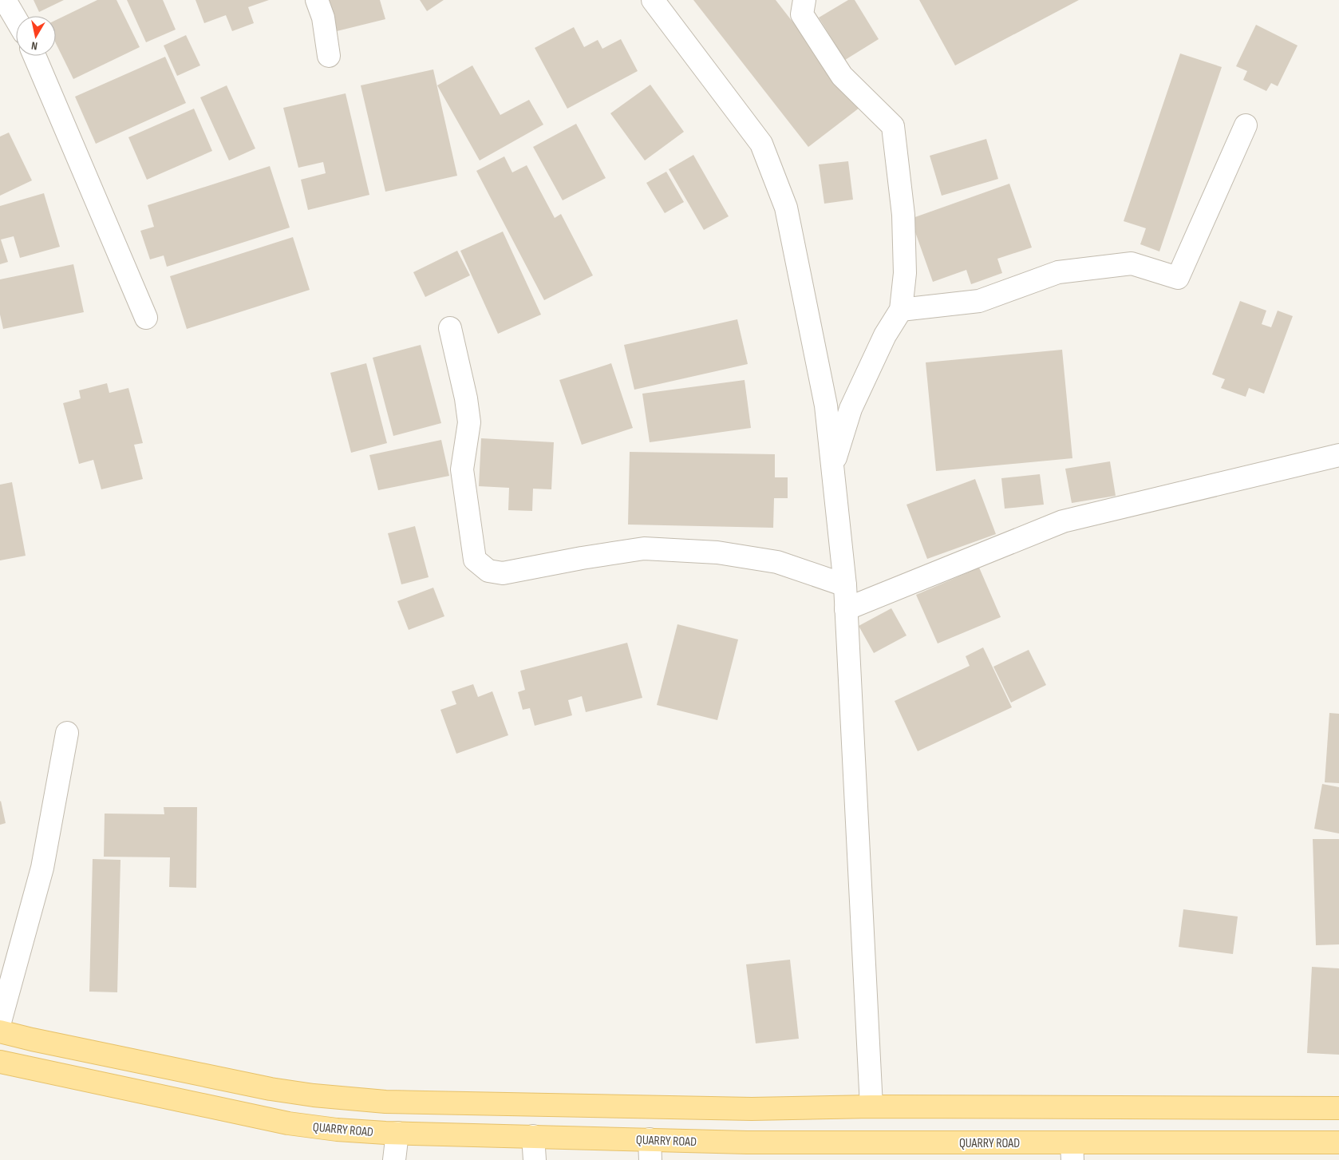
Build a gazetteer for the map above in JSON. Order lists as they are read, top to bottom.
{
  "streets": {
    "main road": ["QUARRY ROAD"]
  },
  "north": "bottom"
}
